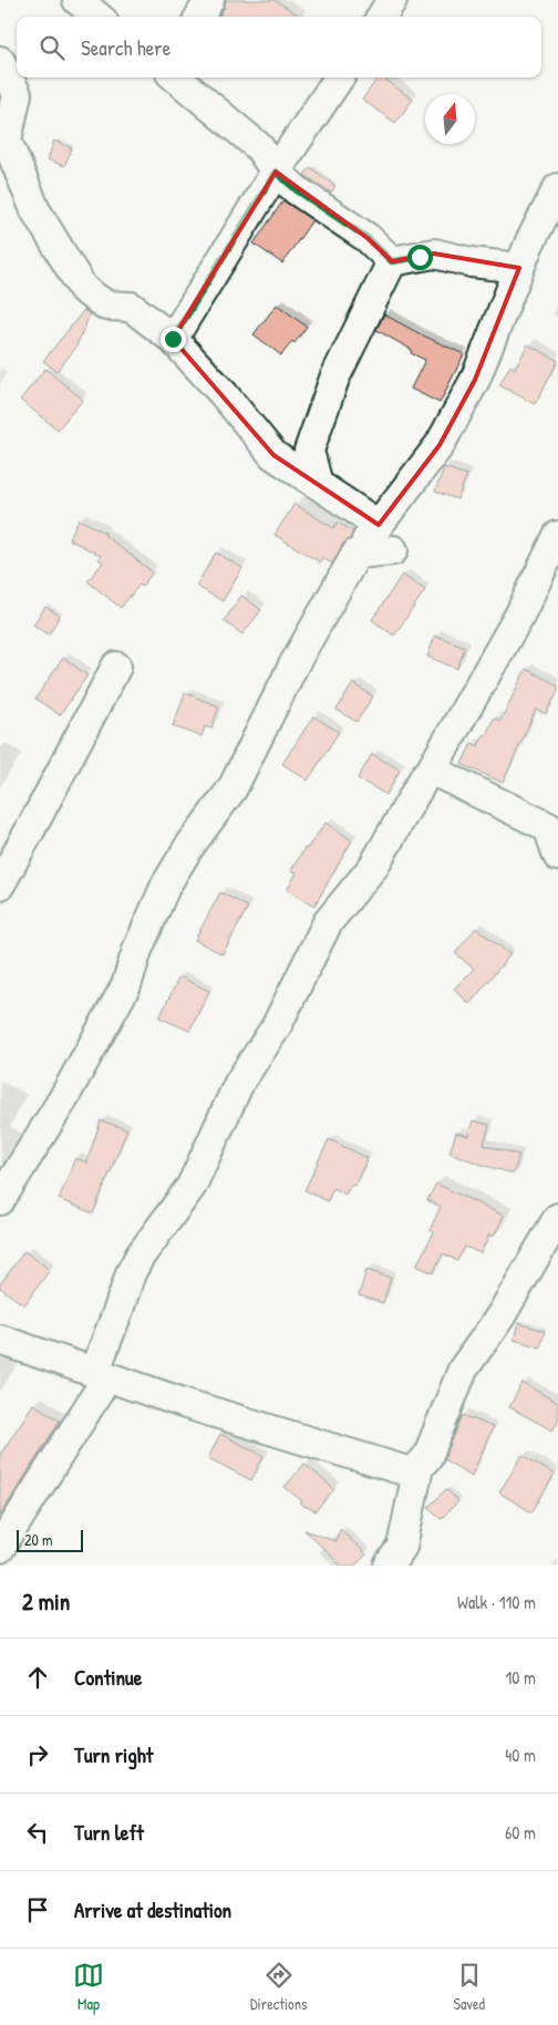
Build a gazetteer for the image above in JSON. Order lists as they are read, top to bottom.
{
  "scale_bar": "20 m",
  "north": "top",
  "page": {
    "search": "Search here",
    "scale": "20 m",
    "heading": ["2 min", "Walk · 110 m"],
    "list": [
      ["Continue", "10 m"],
      ["Turn right", "40 m"],
      ["Turn left", "60 m"],
      "Arrive at destination"
    ],
    "nav": ["Map", "Directions", "Saved"]
  }
}
